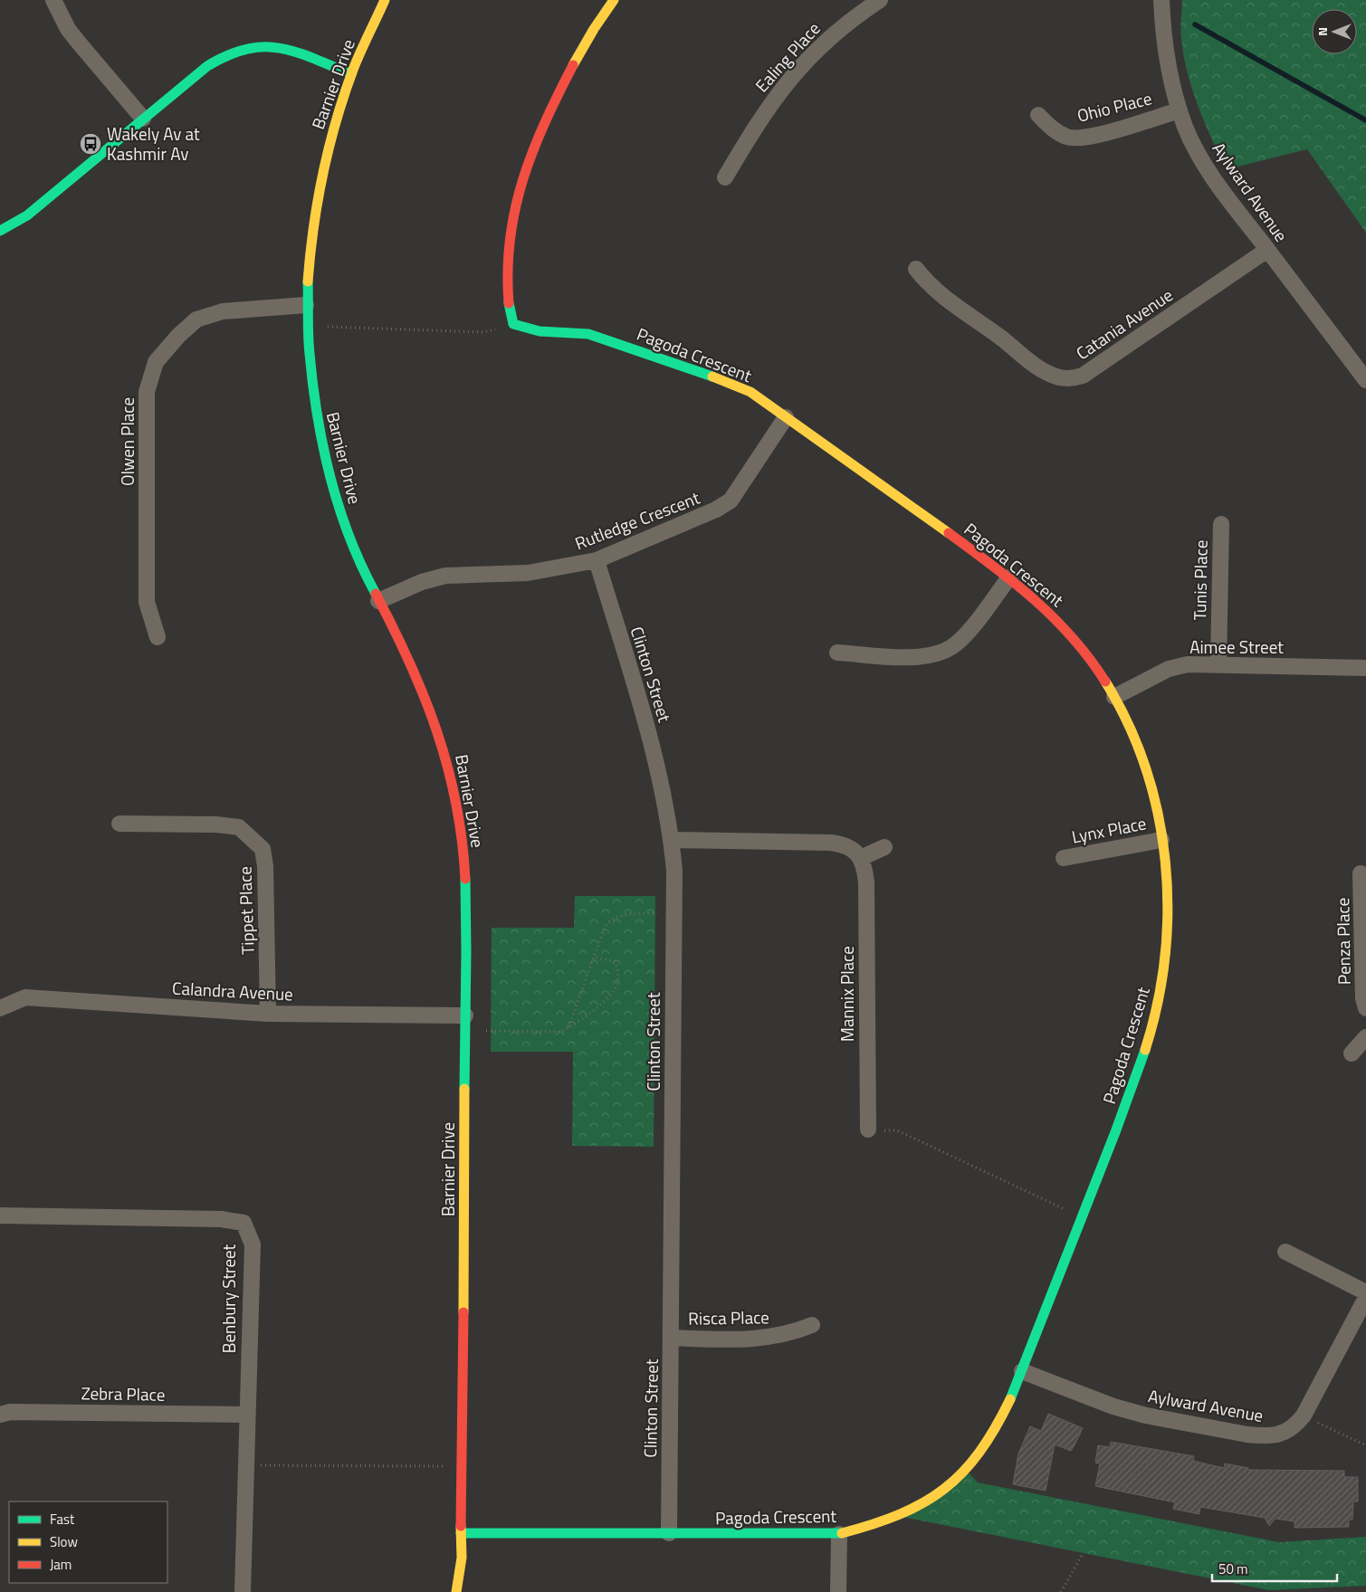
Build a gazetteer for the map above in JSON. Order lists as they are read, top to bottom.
{
  "streets": {
    "street": [
      "Ealing Place",
      "Barnier Drive",
      "Ohio Place",
      "Aylward Avenue",
      "Catania Avenue",
      "Pagoda Crescent",
      "Olwen Place",
      "Rutledge Crescent",
      "Tunis Place",
      "Aimee Street",
      "Clinton Street",
      "Lynx Place",
      "Tippet Place",
      "Penza Place",
      "Calandra Avenue",
      "Mannix Place",
      "Benbury Street",
      "Risca Place",
      "Zebra Place"
    ]
  },
  "crossings": [
    ["Barnier Drive", "Pagoda Crescent"],
    ["Barnier Drive", "Olwen Place"],
    ["Barnier Drive", "Rutledge Crescent"],
    ["Barnier Drive", "Calandra Avenue"],
    ["Ohio Place", "Aylward Avenue"],
    ["Aylward Avenue", "Catania Avenue"],
    ["Aylward Avenue", "Pagoda Crescent"],
    ["Pagoda Crescent", "Rutledge Crescent"],
    ["Pagoda Crescent", "Aimee Street"],
    ["Pagoda Crescent", "Clinton Street"],
    ["Pagoda Crescent", "Lynx Place"],
    ["Rutledge Crescent", "Clinton Street"],
    ["Tunis Place", "Aimee Street"],
    ["Clinton Street", "Risca Place"],
    ["Tippet Place", "Calandra Avenue"],
    ["Benbury Street", "Zebra Place"]
  ],
  "places": {
    "bus stop": ["Wakely Av at Kashmir Av"]
  },
  "legend": ["Fast", "Slow", "Jam"],
  "scale_bar": "50 m",
  "north": "left"
}
